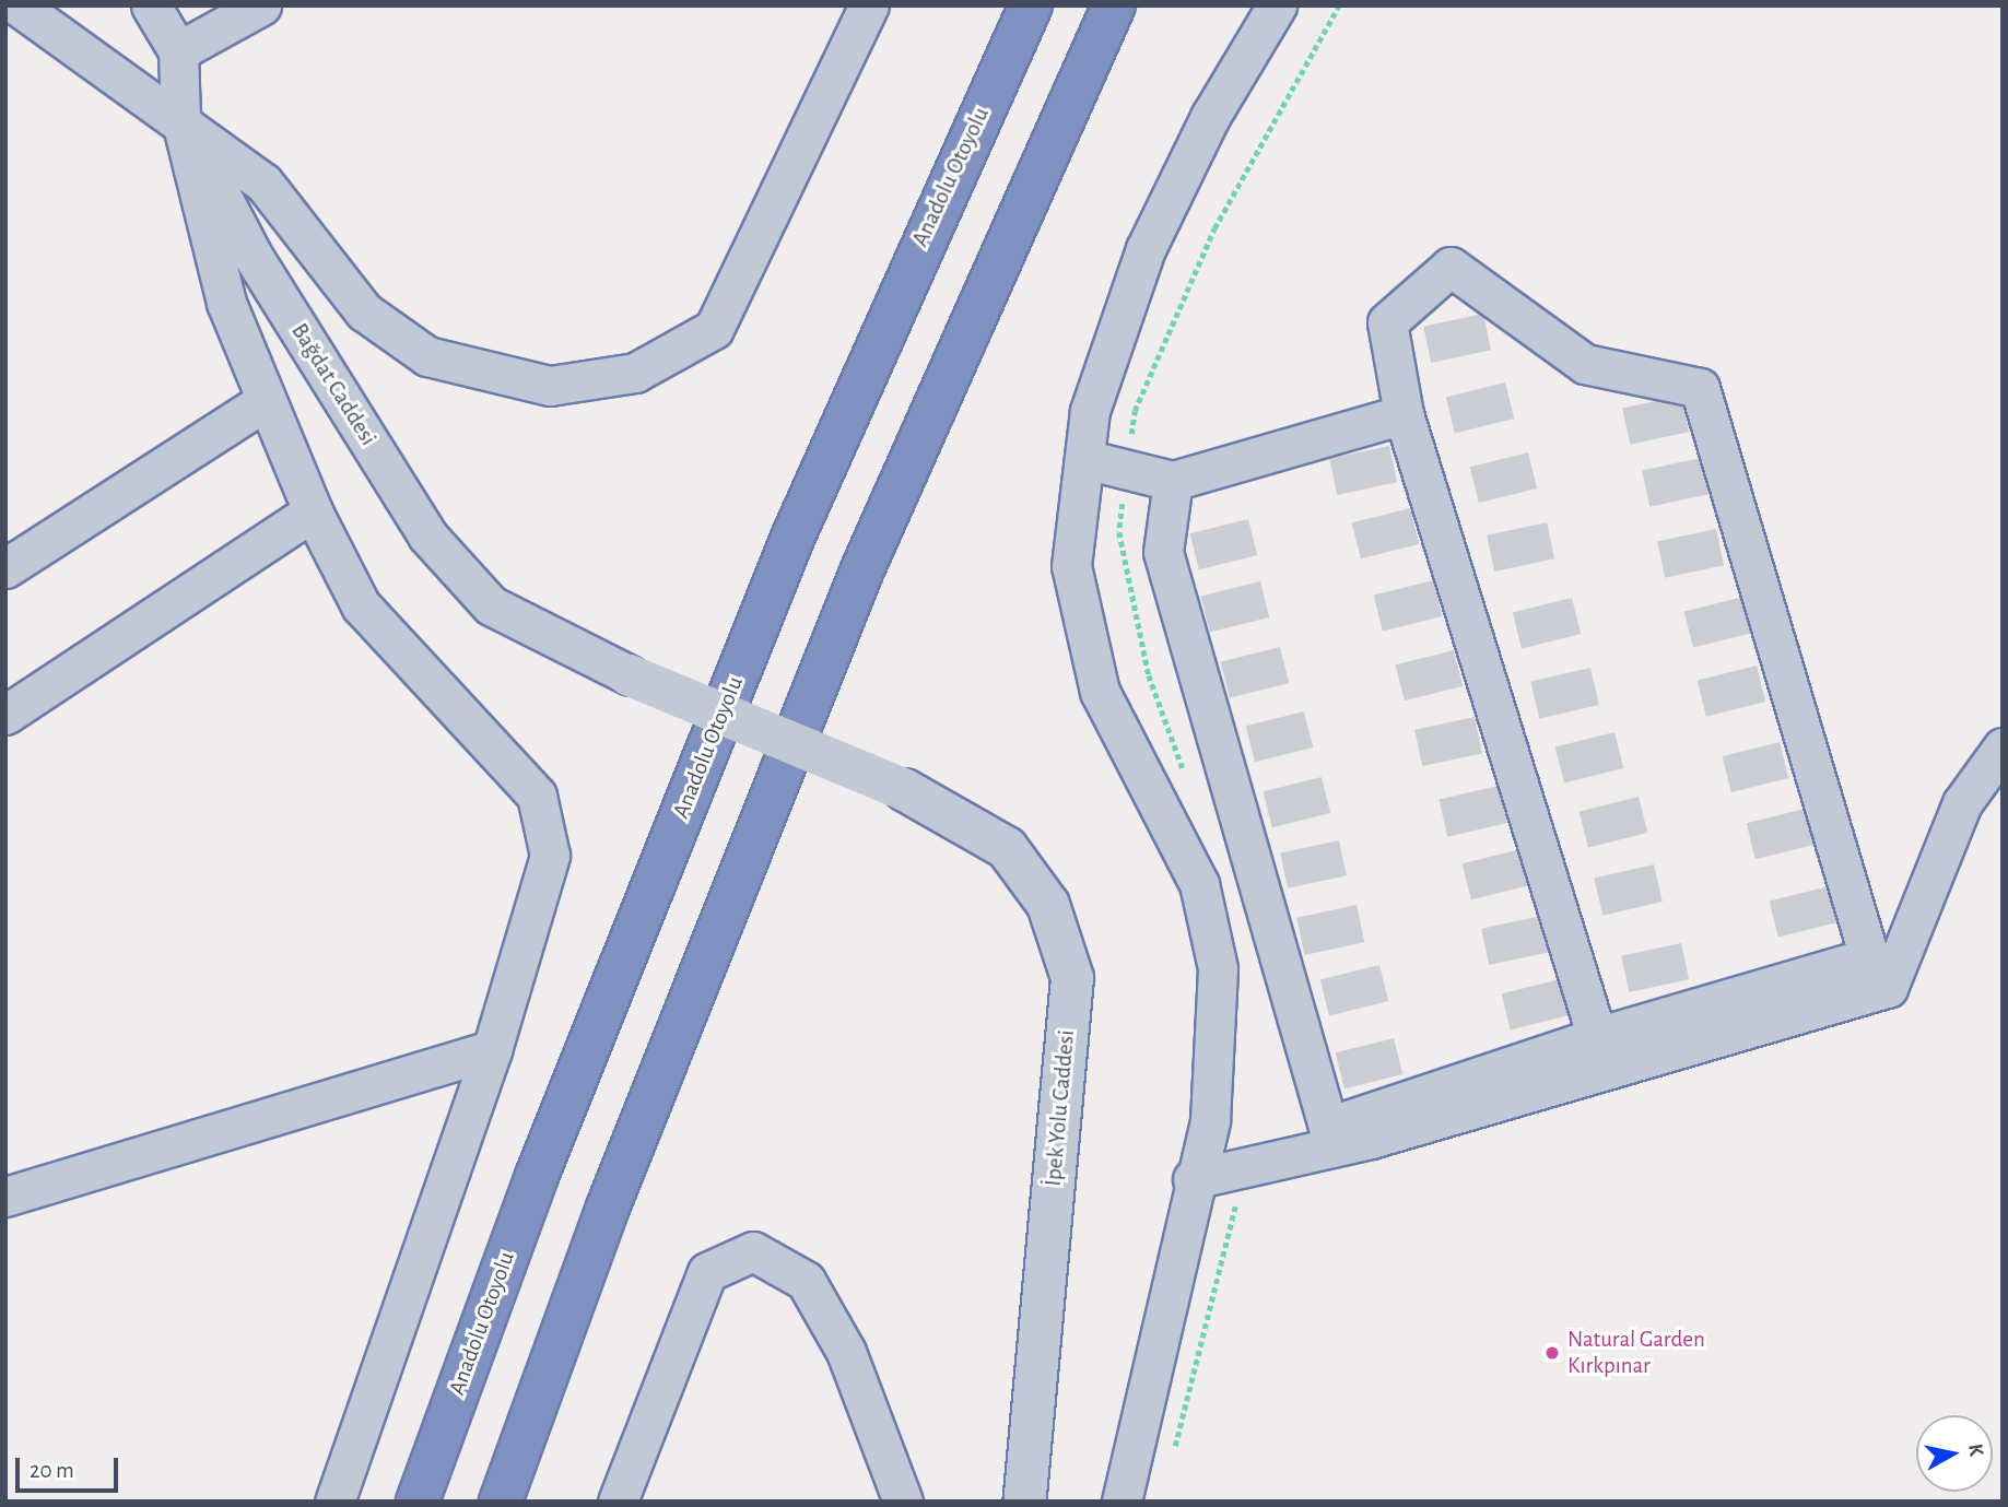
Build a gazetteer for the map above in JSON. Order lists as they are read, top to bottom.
{
  "streets": {
    "highway": ["Anadolu Otoyolu"],
    "street": ["Bağdat Caddesi", "İpek Yolu Caddesi"]
  },
  "crossings": [
    ["Bağdat Caddesi", "İpek Yolu Caddesi"]
  ],
  "places": ["Natural Garden Kırkpınar"],
  "scale_bar": "20 m",
  "north": "right"
}
